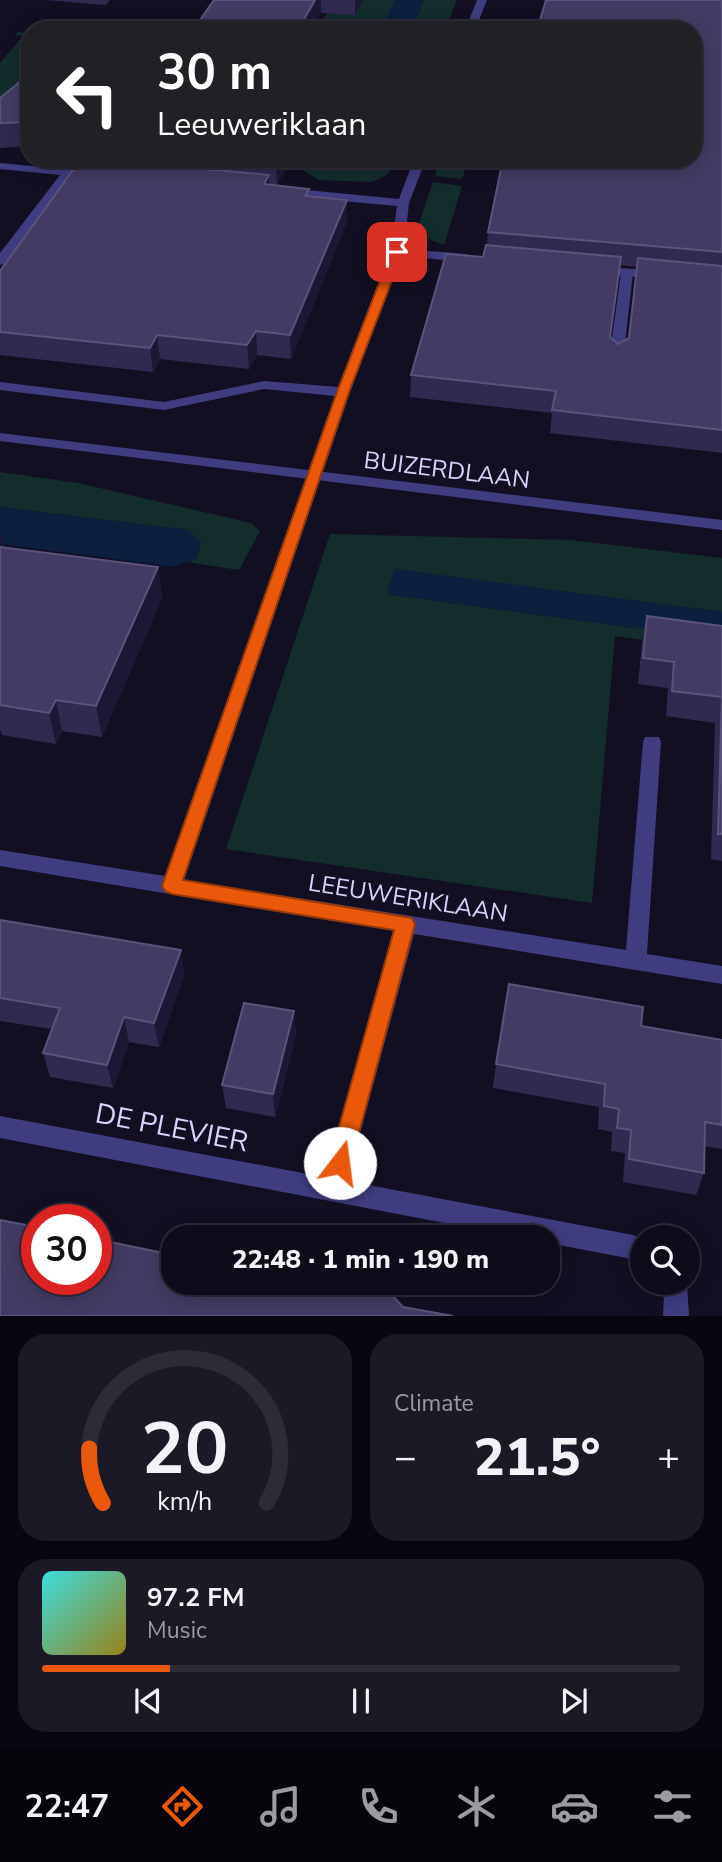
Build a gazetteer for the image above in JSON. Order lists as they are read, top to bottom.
{
  "streets": {
    "street": ["BUIZERDLAAN", "LEEUWERIKLAAN", "DE PLEVIER"]
  },
  "page": {
    "turn": ["30 m", "Leeuweriklaan"],
    "limit": "30",
    "trip": "22:48 · 1 min · 190 m",
    "tile": "Climate",
    "heat": ["−", "21.5°", "+"],
    "song": ["97.2 FM", "Music"],
    "tabs": "22:47",
    "gauge": ["20", "km/h"]
  }
}
